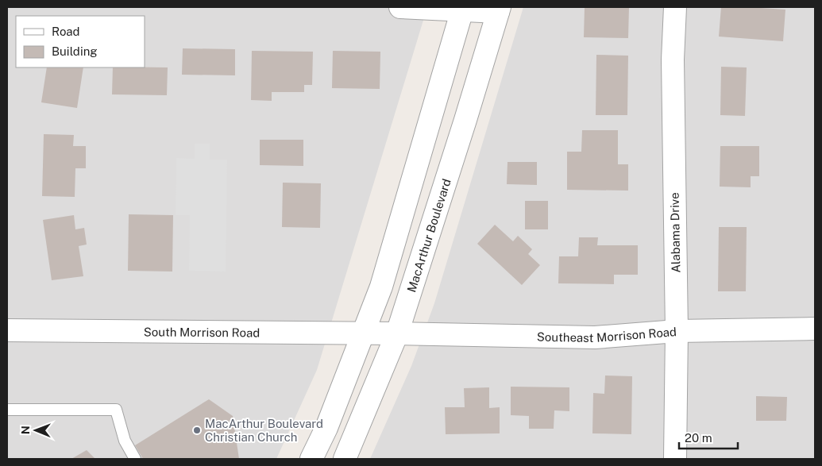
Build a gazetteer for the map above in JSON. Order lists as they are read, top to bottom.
{
  "streets": {
    "street": [
      "Alabama Drive",
      "MacArthur Boulevard",
      "South Morrison Road",
      "Southeast Morrison Road"
    ]
  },
  "crossings": [
    ["Alabama Drive", "Southeast Morrison Road"],
    ["MacArthur Boulevard", "South Morrison Road"],
    ["MacArthur Boulevard", "Southeast Morrison Road"],
    ["South Morrison Road", "Southeast Morrison Road"]
  ],
  "places": ["MacArthur Boulevard Christian Church"],
  "legend": ["Road", "Building"],
  "scale_bar": "20 m",
  "north": "left"
}
